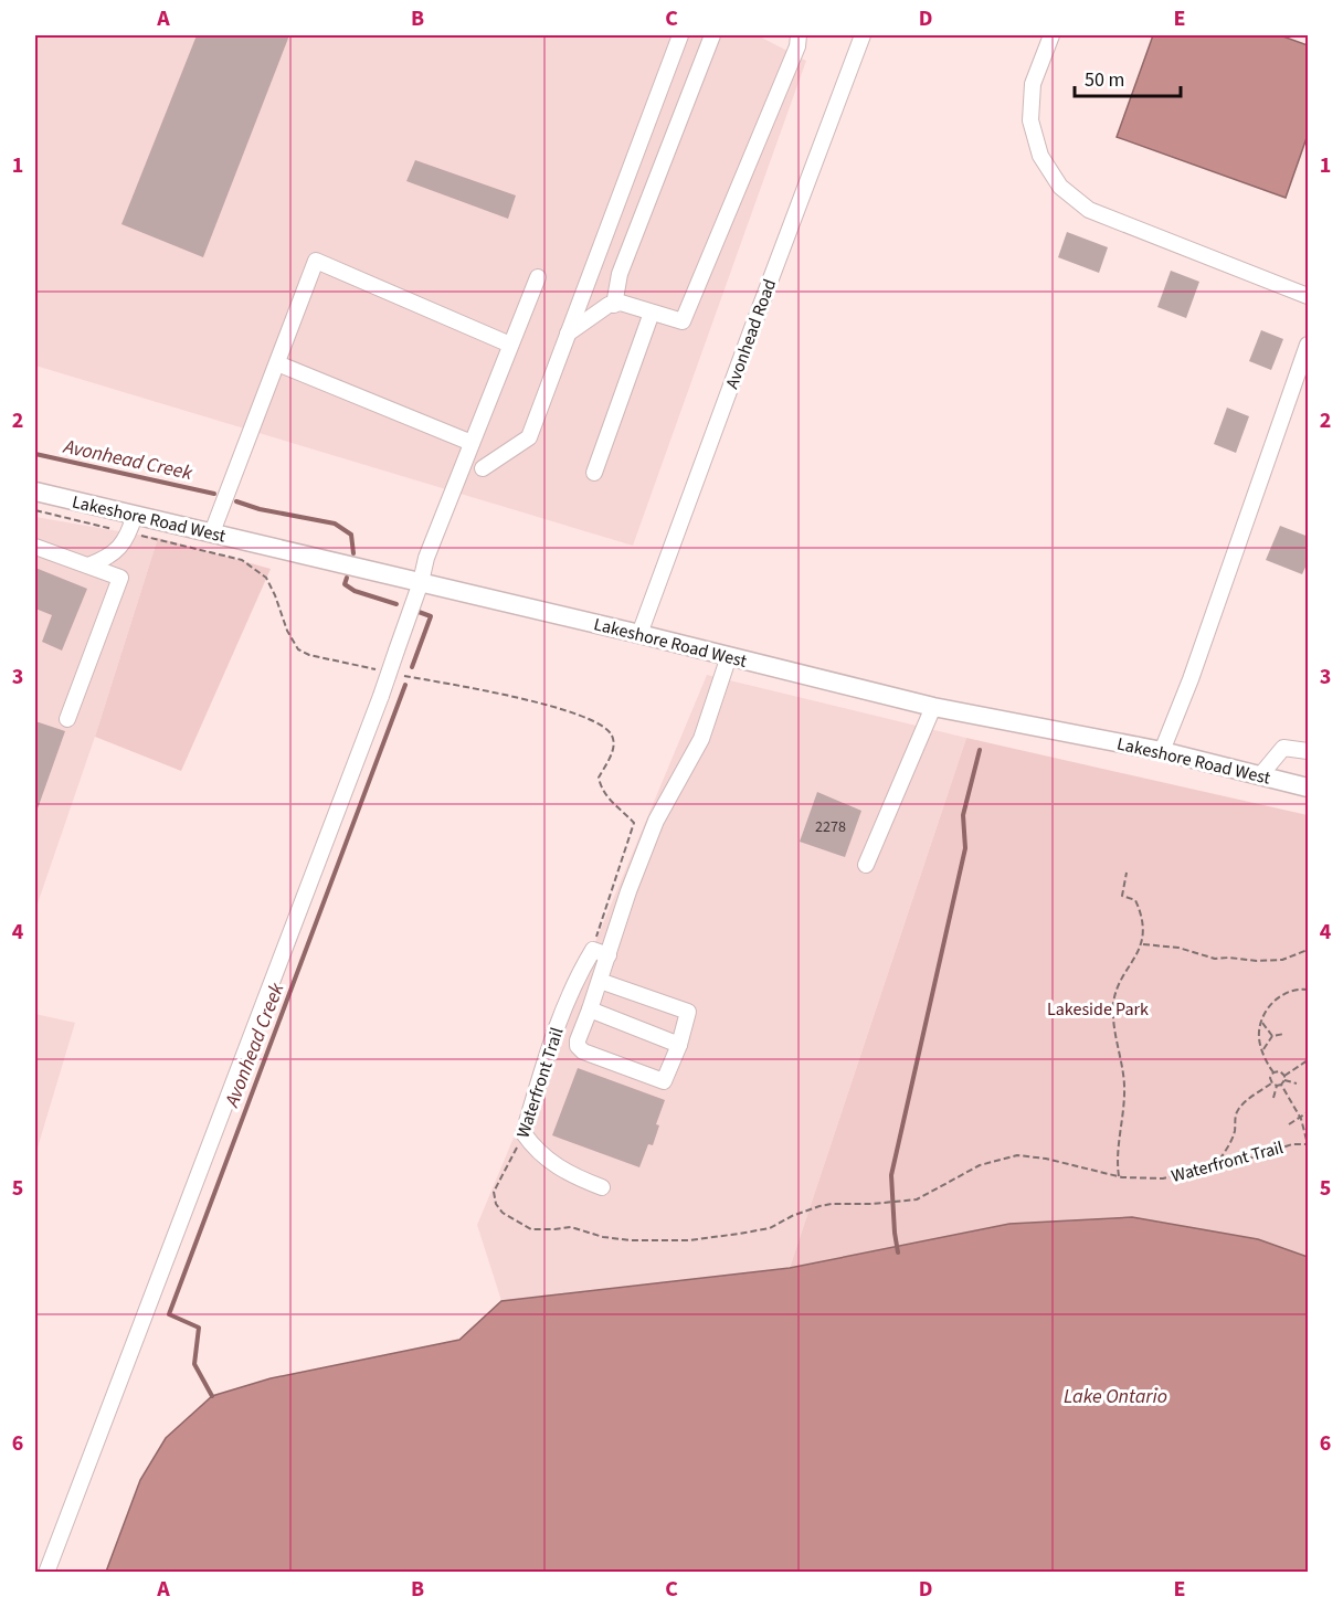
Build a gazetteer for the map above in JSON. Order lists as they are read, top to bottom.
{
  "streets": {
    "main road": ["Lakeshore Road West"],
    "street": ["Avonhead Road", "Waterfront Trail"]
  },
  "crossings": [
    ["Avonhead Road", "Lakeshore Road West"]
  ],
  "water": ["Avonhead Creek", "Lake Ontario"],
  "parks": ["Lakeside Park"],
  "house_numbers": ["2278"],
  "scale_bar": "50 m",
  "grid": {
    "columns": [
      "A",
      "B",
      "C",
      "D",
      "E"
    ],
    "rows": [
      "1",
      "2",
      "3",
      "4",
      "5",
      "6"
    ]
  }
}
